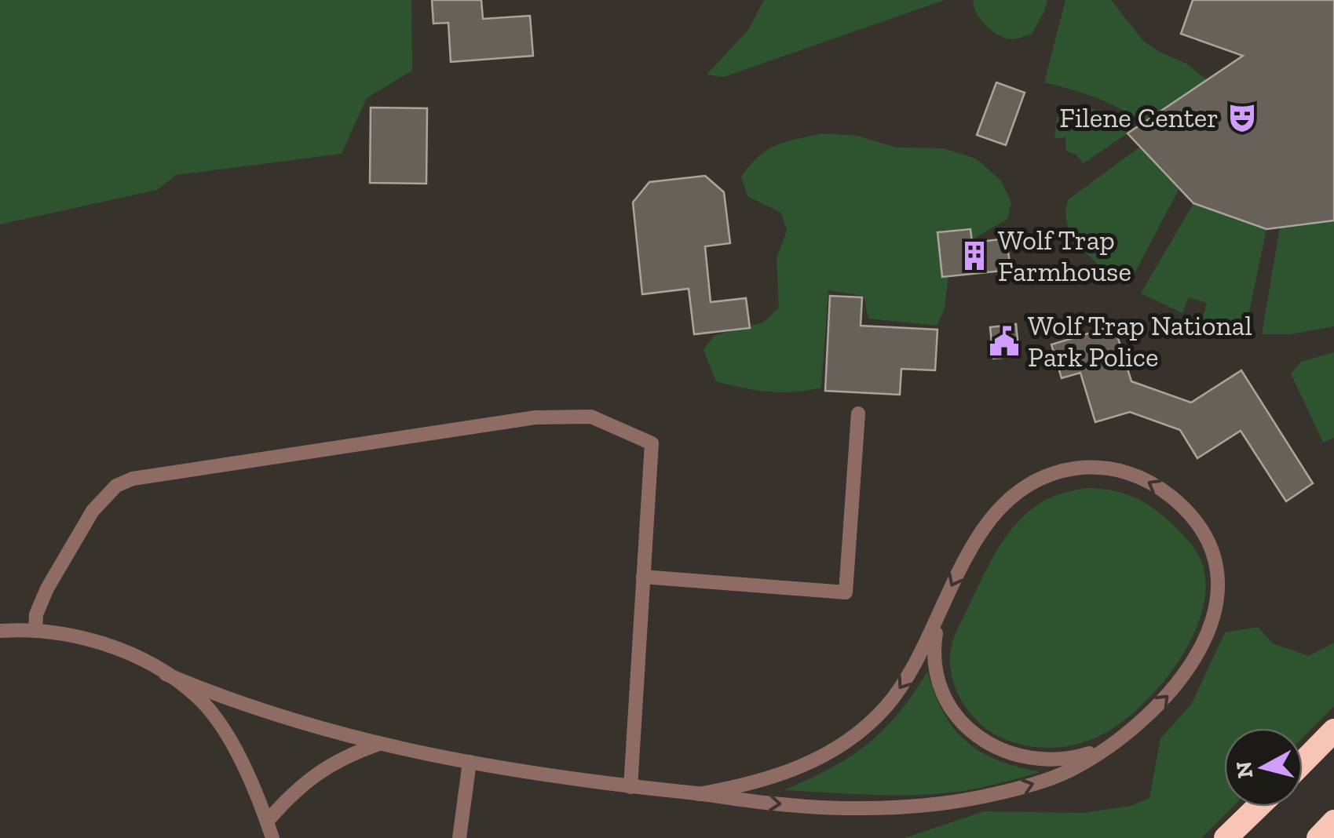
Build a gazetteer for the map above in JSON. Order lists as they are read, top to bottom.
{
  "places": {
    "theatre": ["Filene Center"],
    "building": ["Wolf Trap Farmhouse"],
    "public building": ["Wolf Trap National Park Police"]
  },
  "north": "left"
}
